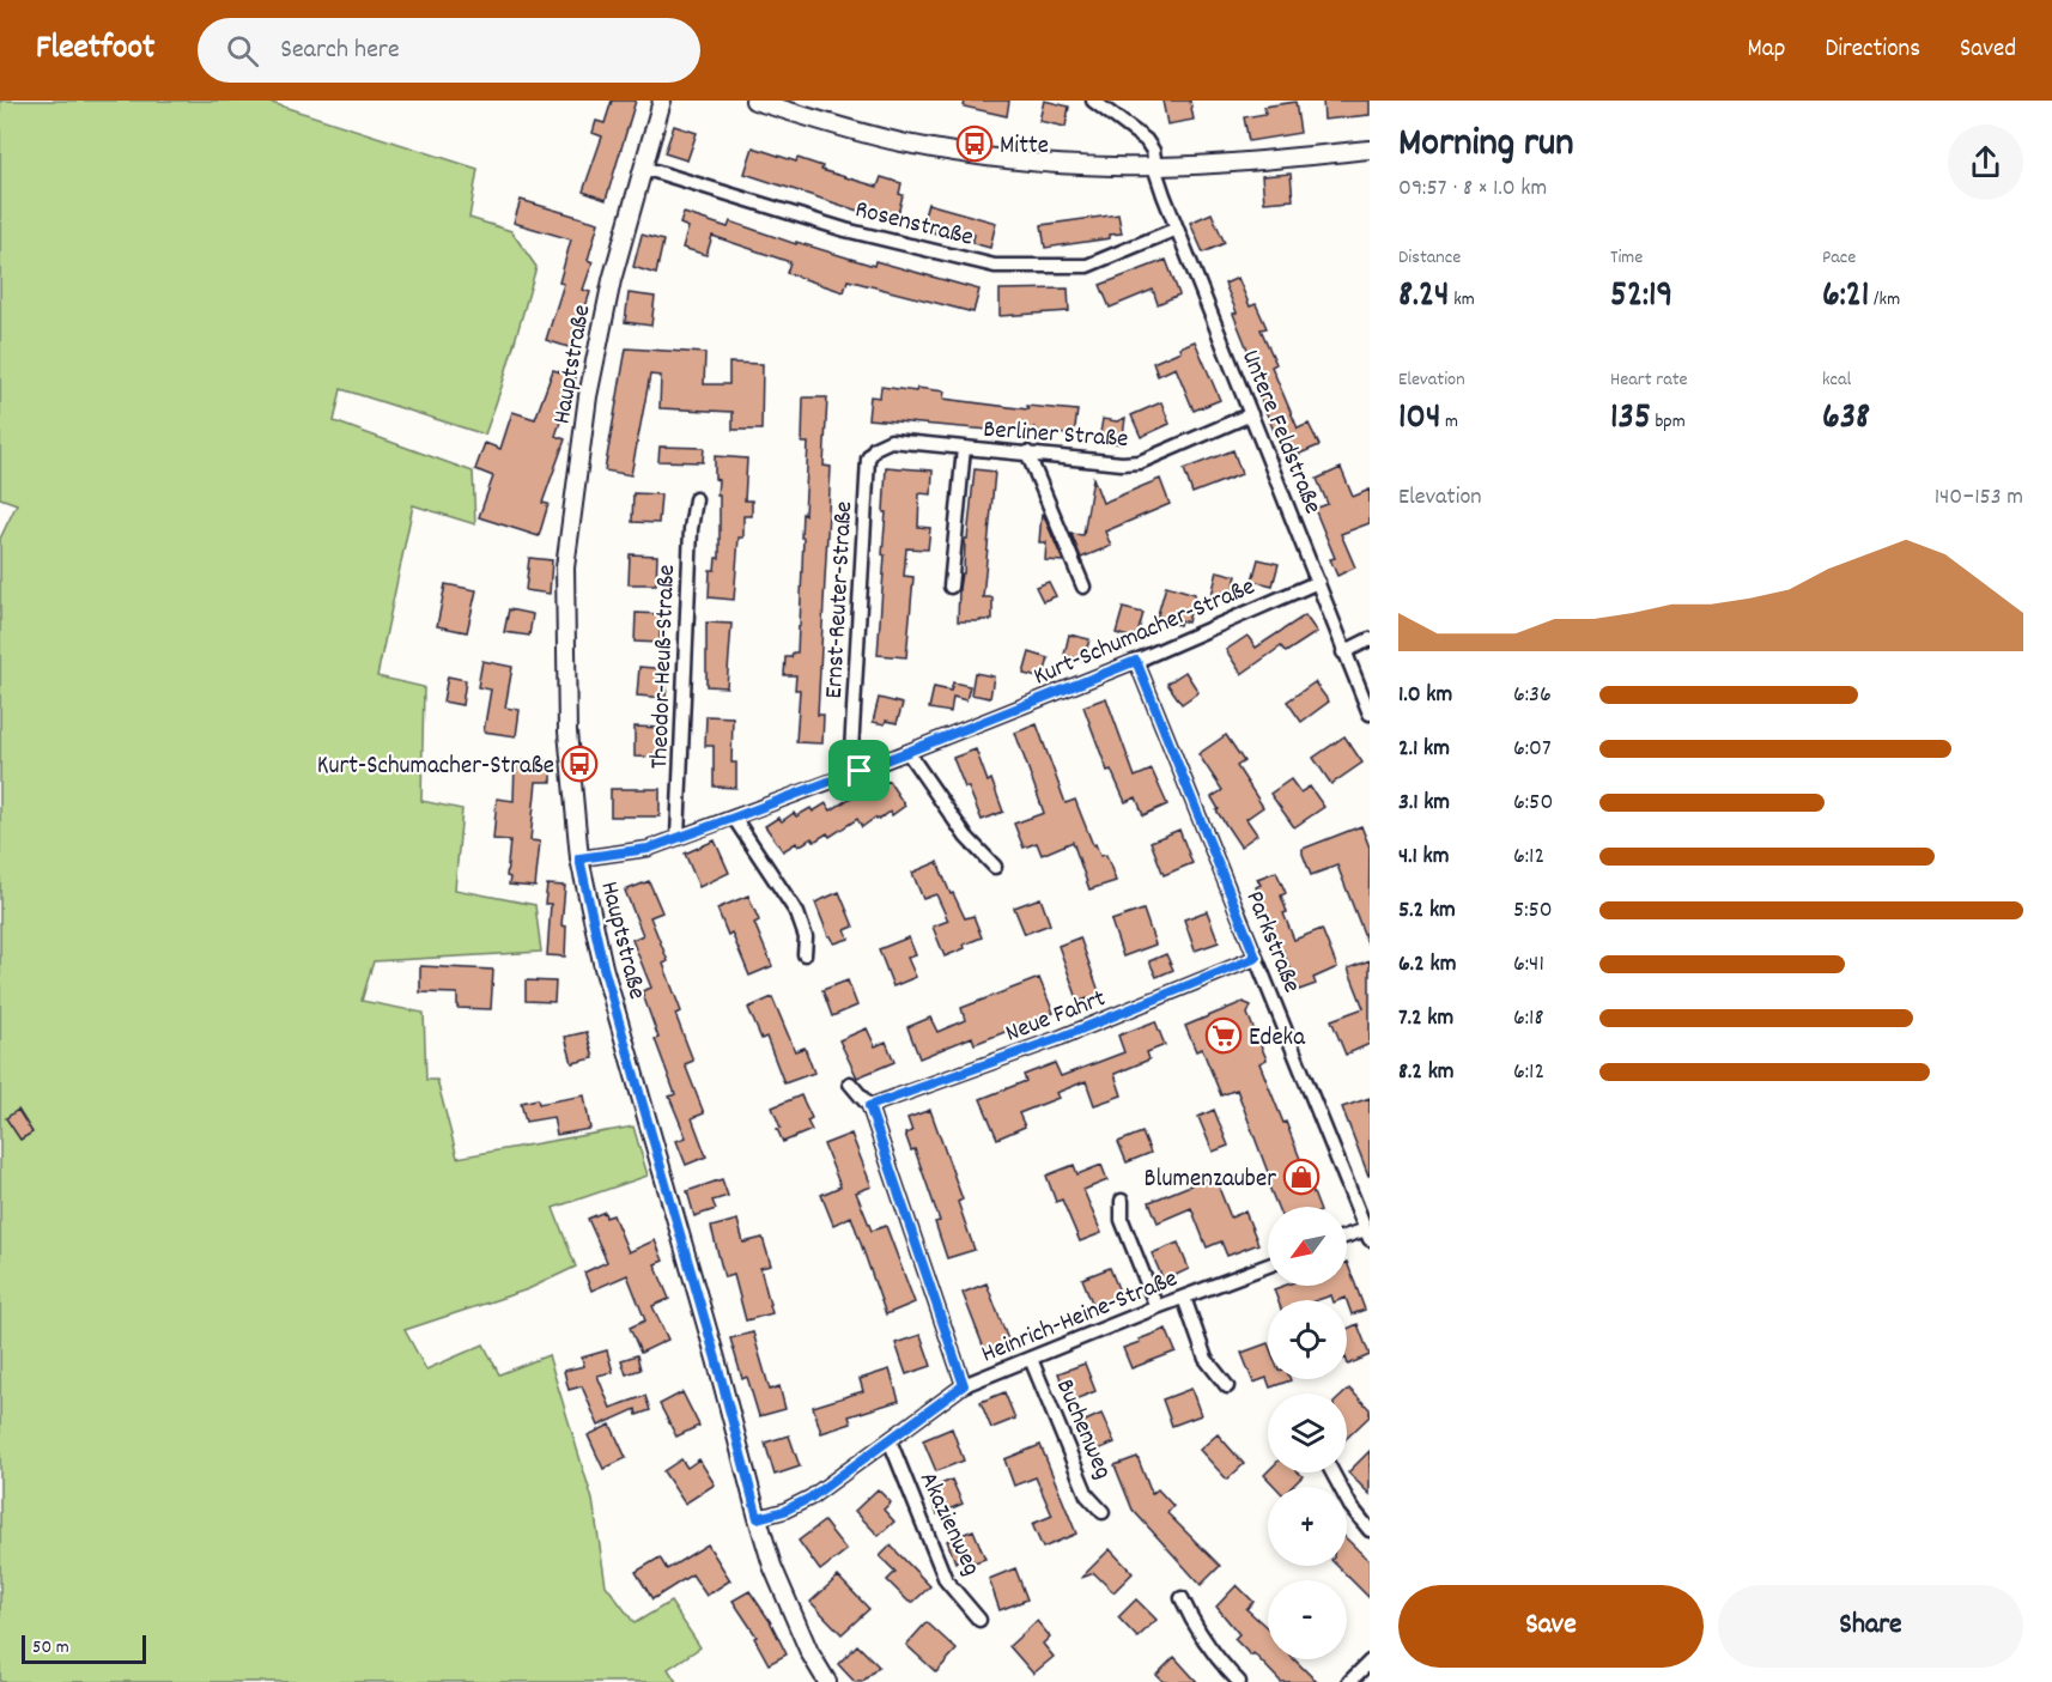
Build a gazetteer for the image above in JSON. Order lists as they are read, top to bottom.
{
  "streets": {
    "street": [
      "Rosenstraße",
      "Hauptstraße",
      "Untere Feldstraße",
      "Berliner Straße",
      "Ernst-Reuter-Straße",
      "Kurt-Schumacher-Straße",
      "Theodor-Heuß-Straße",
      "Parkstraße",
      "Neue Fahrt",
      "Heinrich-Heine-Straße",
      "Buchenweg",
      "Akazienweg"
    ]
  },
  "crossings": [
    ["Rosenstraße", "Hauptstraße"],
    ["Rosenstraße", "Untere Feldstraße"],
    ["Hauptstraße", "Kurt-Schumacher-Straße"],
    ["Hauptstraße", "Heinrich-Heine-Straße"],
    ["Untere Feldstraße", "Berliner Straße"],
    ["Untere Feldstraße", "Kurt-Schumacher-Straße"],
    ["Berliner Straße", "Ernst-Reuter-Straße"],
    ["Ernst-Reuter-Straße", "Kurt-Schumacher-Straße"],
    ["Kurt-Schumacher-Straße", "Theodor-Heuß-Straße"],
    ["Kurt-Schumacher-Straße", "Parkstraße"],
    ["Parkstraße", "Neue Fahrt"],
    ["Heinrich-Heine-Straße", "Buchenweg"],
    ["Heinrich-Heine-Straße", "Akazienweg"]
  ],
  "places": {
    "bus stop": ["Mitte", "Kurt-Schumacher-Straße"],
    "supermarket": ["Edeka"],
    "shop": ["Blumenzauber"]
  },
  "scale_bar": "50 m",
  "north": "bottom left",
  "page": {
    "header": "Fleetfoot",
    "search": "Search here",
    "nav": ["Map", "Directions", "Saved"],
    "heading": ["Morning run", "09:57 · 8 × 1.0 km"],
    "stats": [
      ["Distance", "8.24 km"],
      ["Time", "52:19"],
      ["Pace", "6:21 /km"],
      ["Elevation", "104 m"],
      ["Heart rate", "135 bpm"],
      ["kcal", "638"]
    ],
    "chart": ["Elevation", "140–153 m"],
    "list": [
      {
        "name": "1.0 km",
        "note": "6:36"
      },
      {
        "name": "2.1 km",
        "note": "6:07"
      },
      {
        "name": "3.1 km",
        "note": "6:50"
      },
      {
        "name": "4.1 km",
        "note": "6:12"
      },
      {
        "name": "5.2 km",
        "note": "5:50"
      },
      {
        "name": "6.2 km",
        "note": "6:41"
      },
      {
        "name": "7.2 km",
        "note": "6:18"
      },
      {
        "name": "8.2 km",
        "note": "6:12"
      }
    ],
    "map_buttons": ["+", "−"],
    "buttons": ["Save", "Share"],
    "scale": "50 m"
  }
}
